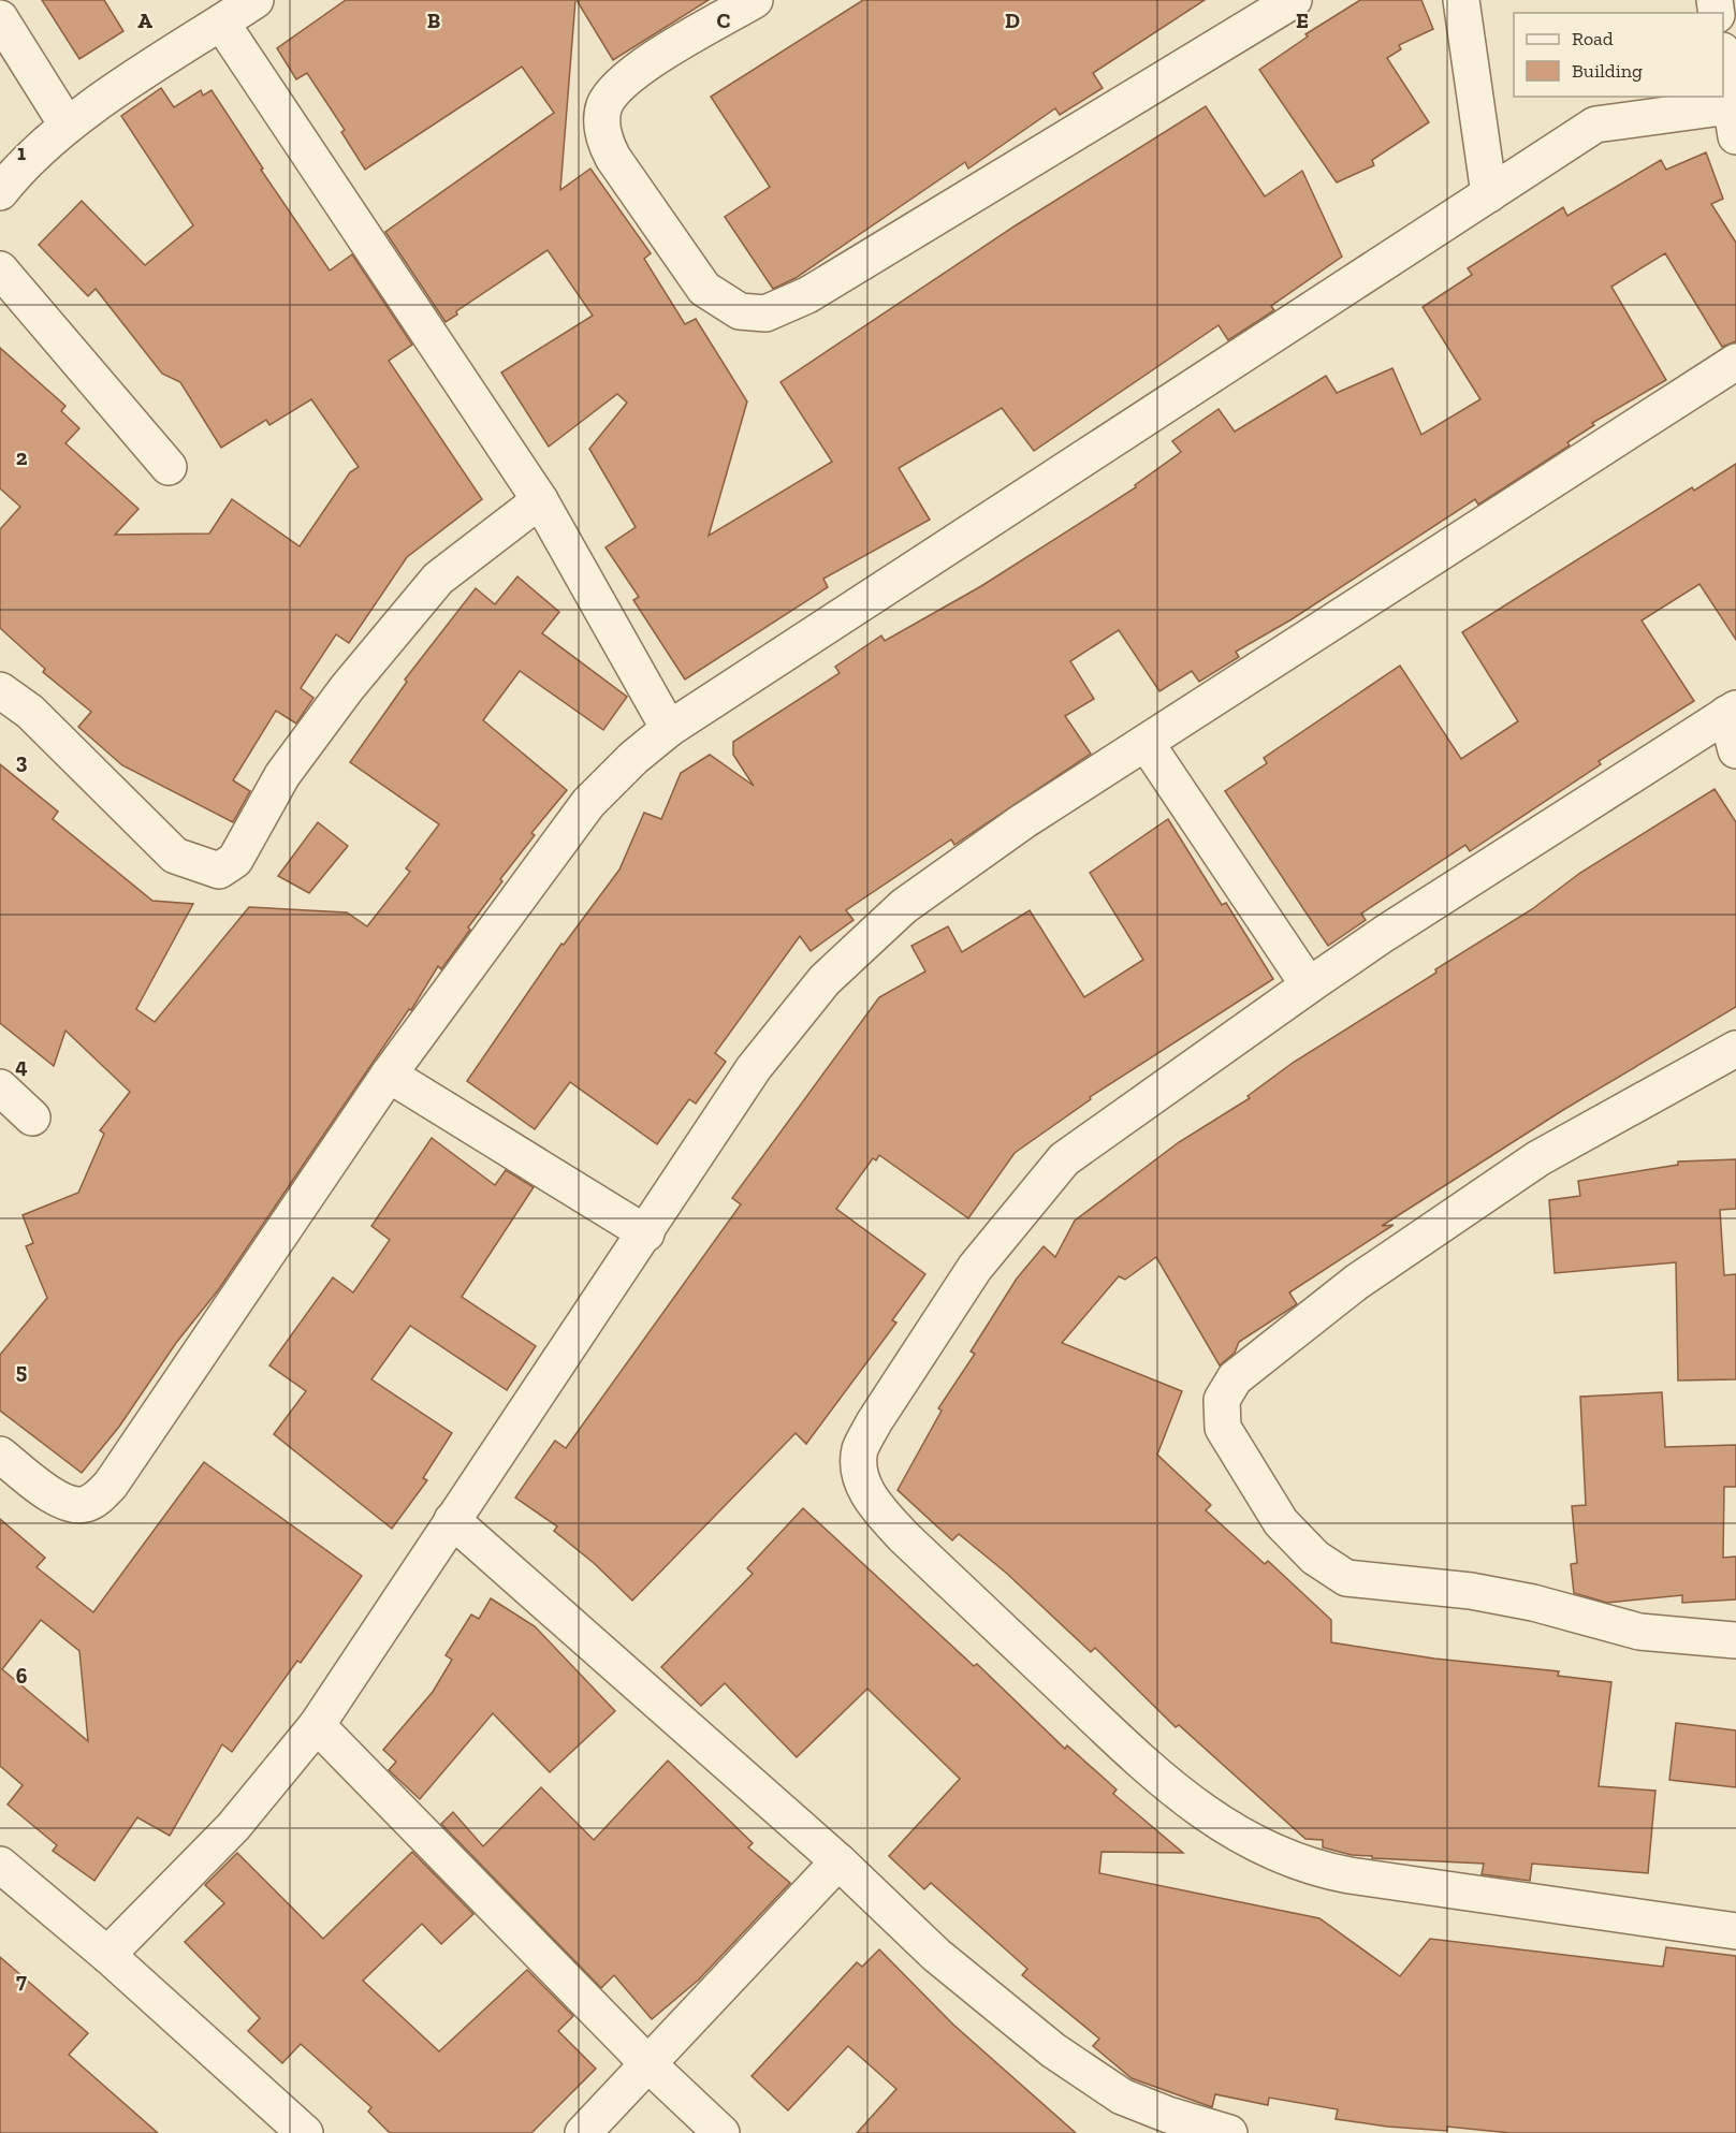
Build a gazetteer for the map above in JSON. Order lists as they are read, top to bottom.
{
  "legend": ["Road", "Building"],
  "grid": {
    "columns": [
      "A",
      "B",
      "C",
      "D",
      "E"
    ],
    "rows": [
      "1",
      "2",
      "3",
      "4",
      "5",
      "6",
      "7"
    ]
  }
}
